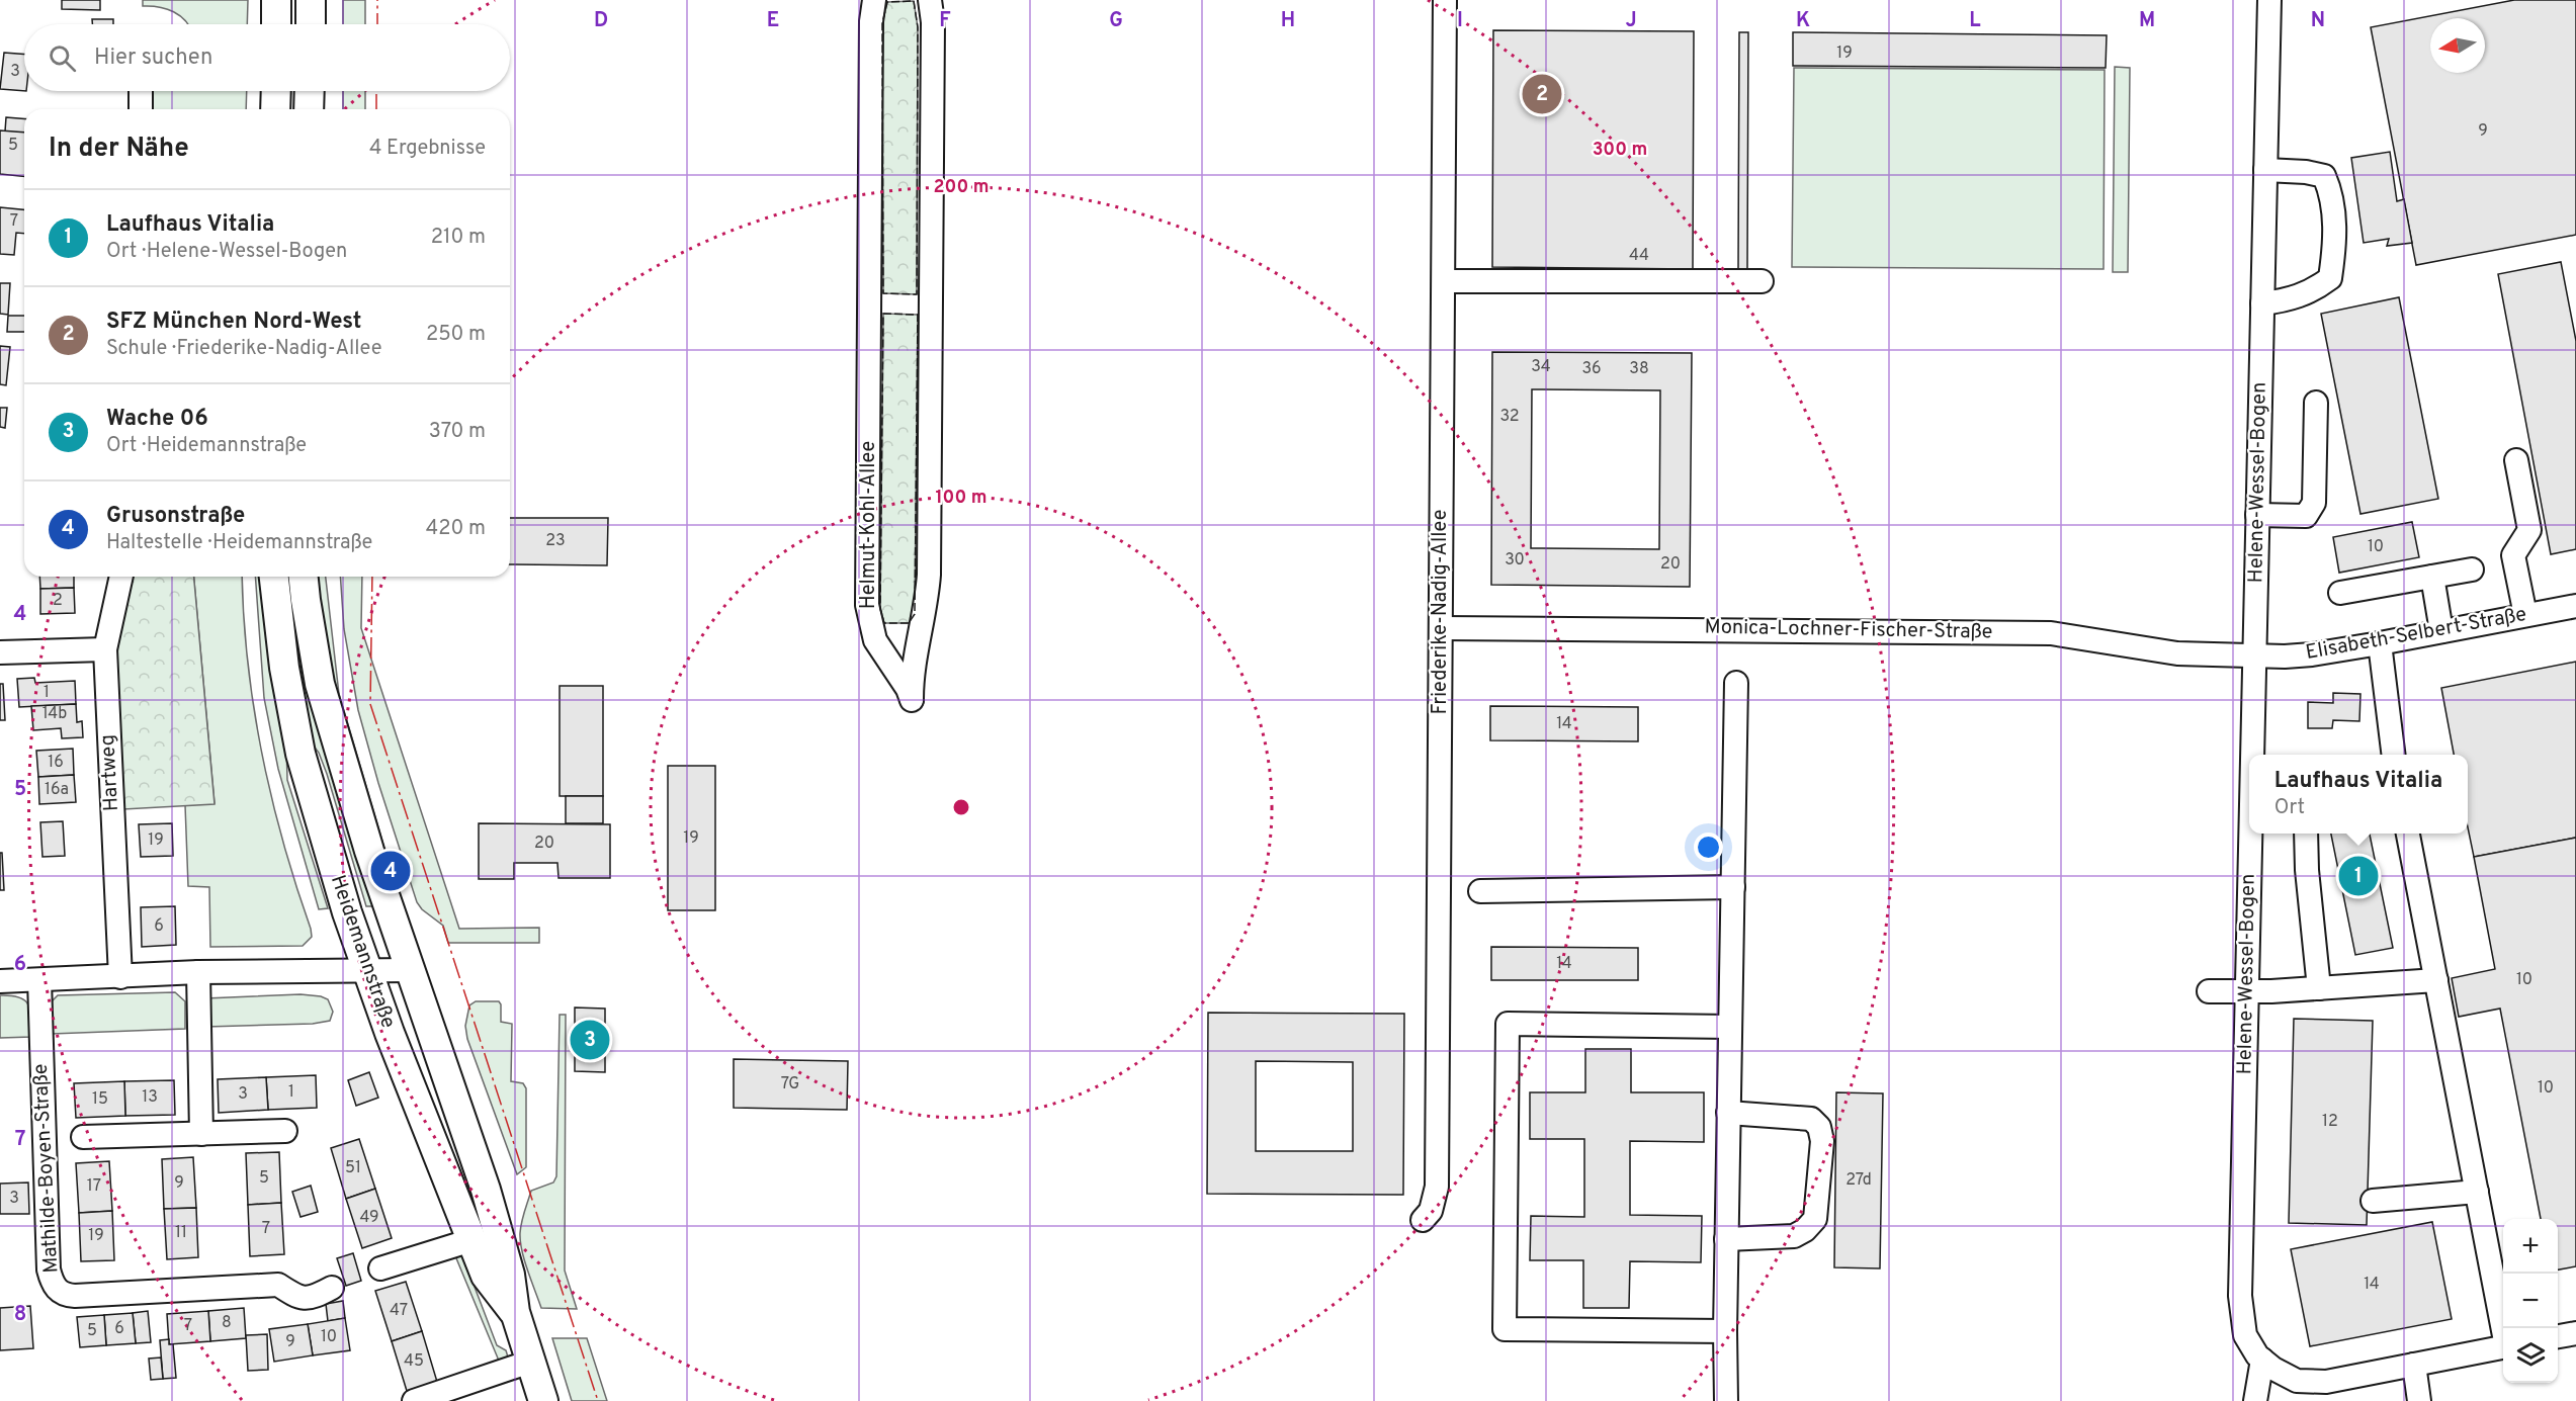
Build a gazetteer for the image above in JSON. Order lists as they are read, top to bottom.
{
  "streets": {
    "main road": ["Heidemannstraße"],
    "street": [
      "Helene-Wessel-Bogen",
      "Helmut-Kohl-Allee",
      "Friederike-Nadig-Allee",
      "Monica-Lochner-Fischer-Straße",
      "Elisabeth-Selbert-Straße",
      "Hartweg",
      "Mathilde-Boyen-Straße"
    ]
  },
  "crossings": [
    ["Helene-Wessel-Bogen", "Monica-Lochner-Fischer-Straße"],
    ["Helene-Wessel-Bogen", "Elisabeth-Selbert-Straße"],
    ["Friederike-Nadig-Allee", "Monica-Lochner-Fischer-Straße"],
    ["Monica-Lochner-Fischer-Straße", "Elisabeth-Selbert-Straße"]
  ],
  "house_numbers": [
    "19",
    "3",
    "9",
    "5",
    "7",
    "44",
    "34",
    "36",
    "38",
    "32",
    "23",
    "10",
    "30",
    "20",
    "2",
    "1",
    "14b",
    "14",
    "16",
    "16a",
    "19",
    "19",
    "20",
    "6",
    "14",
    "10",
    "7G",
    "10",
    "1",
    "3",
    "13",
    "15",
    "12",
    "51",
    "5",
    "27d",
    "9",
    "17",
    "3",
    "49",
    "7",
    "11",
    "19",
    "14",
    "47",
    "8",
    "7",
    "6",
    "5",
    "10",
    "9",
    "45"
  ],
  "north": "left",
  "page": {
    "search": "Hier suchen",
    "pins": [
      "2",
      "4",
      "1",
      "3"
    ],
    "heading": ["In der Nähe", "4 Ergebnisse"],
    "list": [
      {
        "mark": "1",
        "name": "Laufhaus Vitalia",
        "note": "Ort · Helene-Wessel-Bogen",
        "value": "210 m"
      },
      {
        "mark": "2",
        "name": "SFZ München Nord-West",
        "note": "Schule · Friederike-Nadig-Allee",
        "value": "250 m"
      },
      {
        "mark": "3",
        "name": "Wache 06",
        "note": "Ort · Heidemannstraße",
        "value": "370 m"
      },
      {
        "mark": "4",
        "name": "Grusonstraße",
        "note": "Haltestelle · Heidemannstraße",
        "value": "420 m"
      }
    ],
    "popup": ["Laufhaus Vitalia", "Ort"],
    "map_buttons": ["+", "−"]
  },
  "grid": {
    "columns": [
      "D",
      "E",
      "F",
      "G",
      "H",
      "I",
      "J",
      "K",
      "L",
      "M",
      "N"
    ],
    "rows": [
      "4",
      "5",
      "6",
      "7",
      "8"
    ]
  },
  "rings": ["300 m", "200 m", "100 m"]
}
